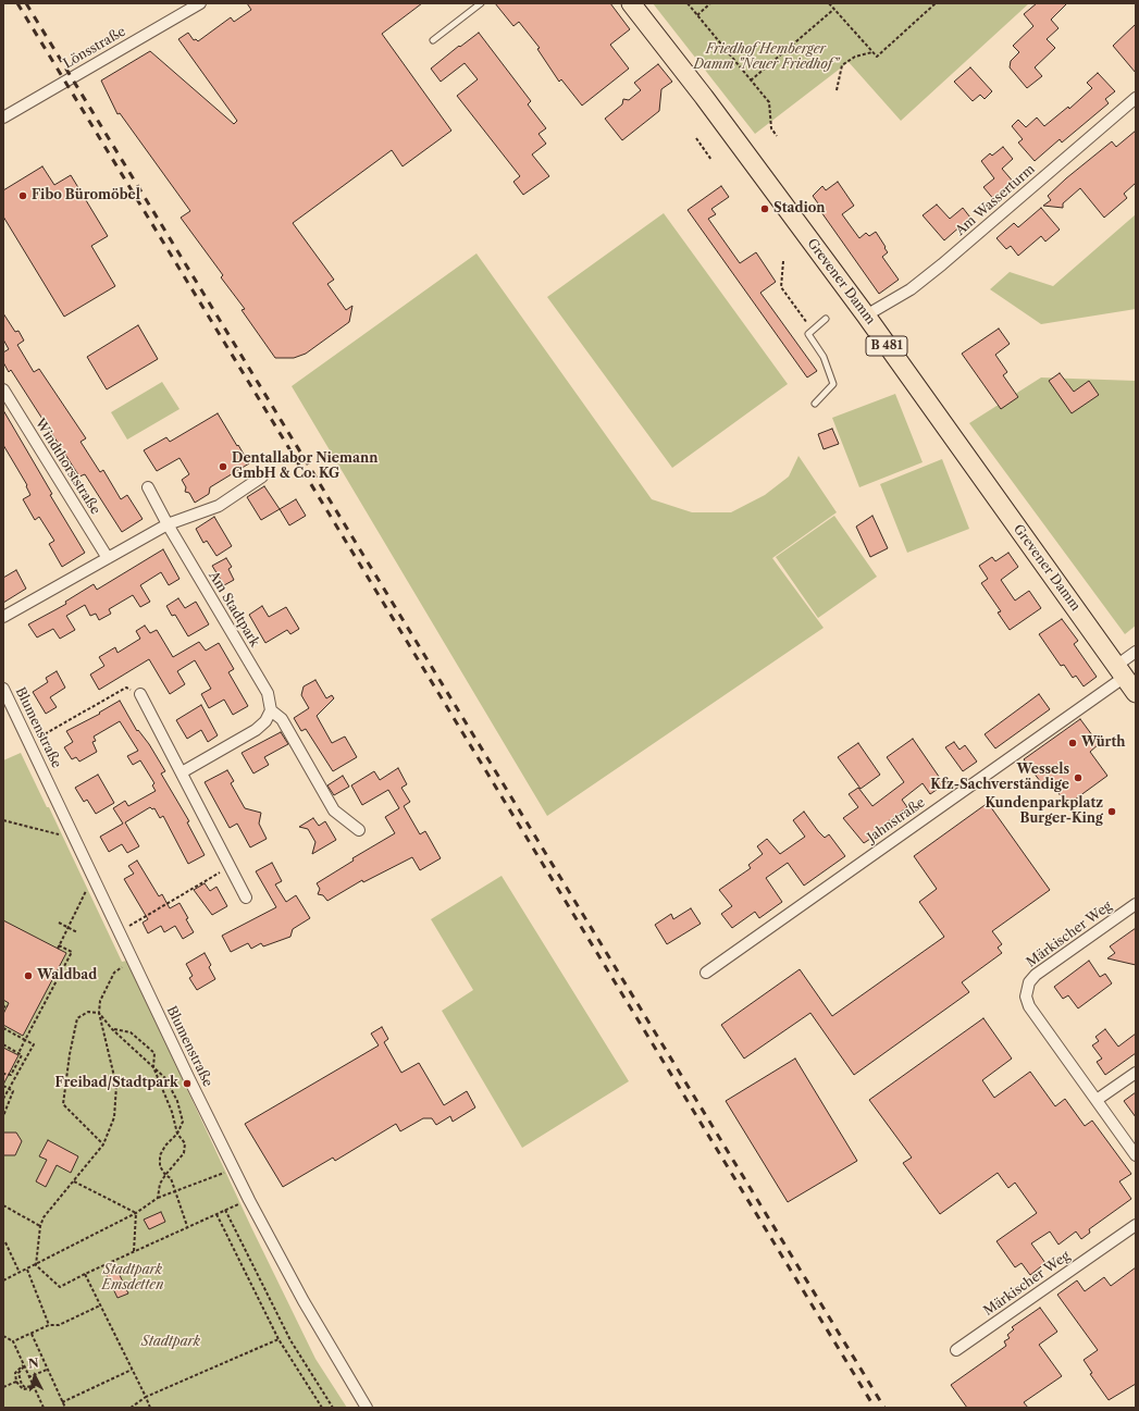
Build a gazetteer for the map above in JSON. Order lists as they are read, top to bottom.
{
  "streets": {
    "main road": ["Grevener Damm", "B 481"],
    "street": [
      "Lönsstraße",
      "Am Wasserturm",
      "Windthorststraße",
      "Am Stadtpark",
      "Blumenstraße",
      "Jahnstraße",
      "Märkischer Weg"
    ]
  },
  "crossings": [
    ["Am Wasserturm", "Grevener Damm"],
    ["Grevener Damm", "Jahnstraße"]
  ],
  "parks": ["Friedhof Hemberger Damm \"Neuer Friedhof\"", "Stadtpark Emsdetten", "Stadtpark"],
  "places": [
    "Fibo Büromöbel",
    "Stadion",
    "Dentallabor Niemann GmbH & Co. KG",
    "Würth",
    "Wessels Kfz-Sachverständige",
    "Kundenparkplatz Burger-King",
    "Waldbad",
    "Freibad/Stadtpark"
  ],
  "north": "top"
}
